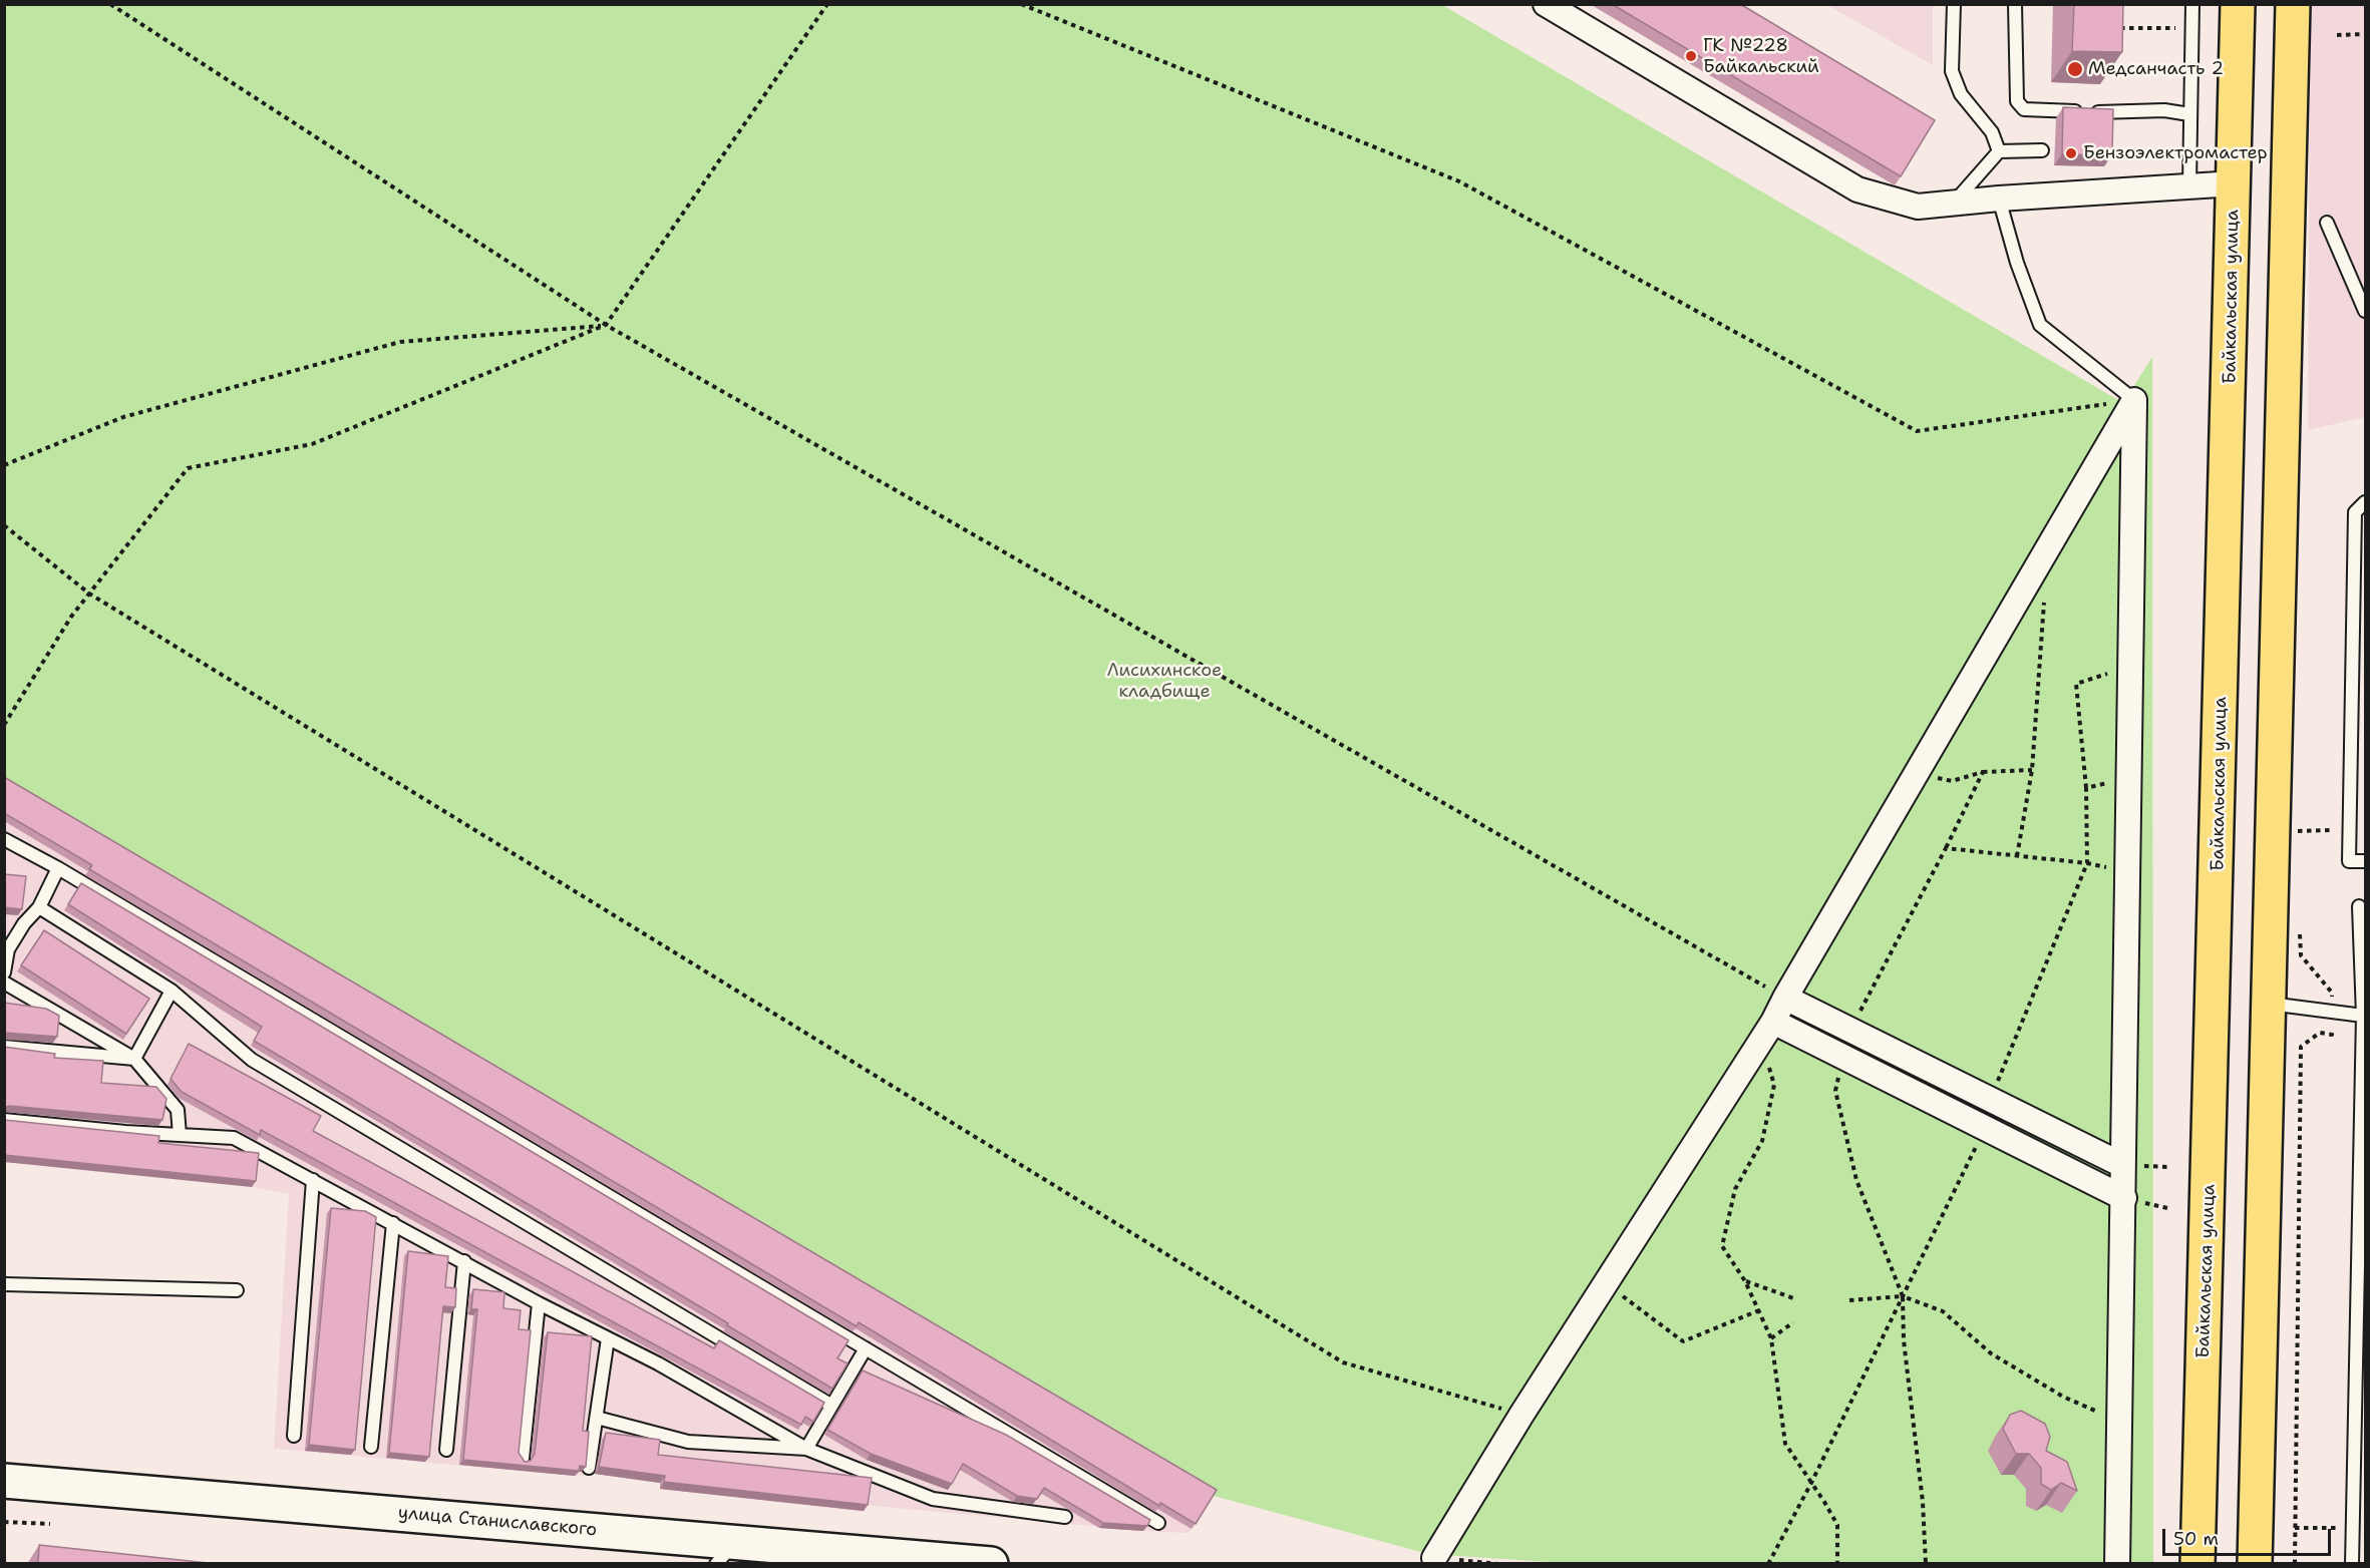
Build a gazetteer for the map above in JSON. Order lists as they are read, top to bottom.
{
  "streets": {
    "main road": ["Байкальская улица", "улица Станиславского"]
  },
  "parks": ["Лисихинское кладбище"],
  "places": ["ГК №228 Байкальский", "Медсанчасть 2", "Бензоэлектромастер"],
  "scale_bar": "50 m"
}
